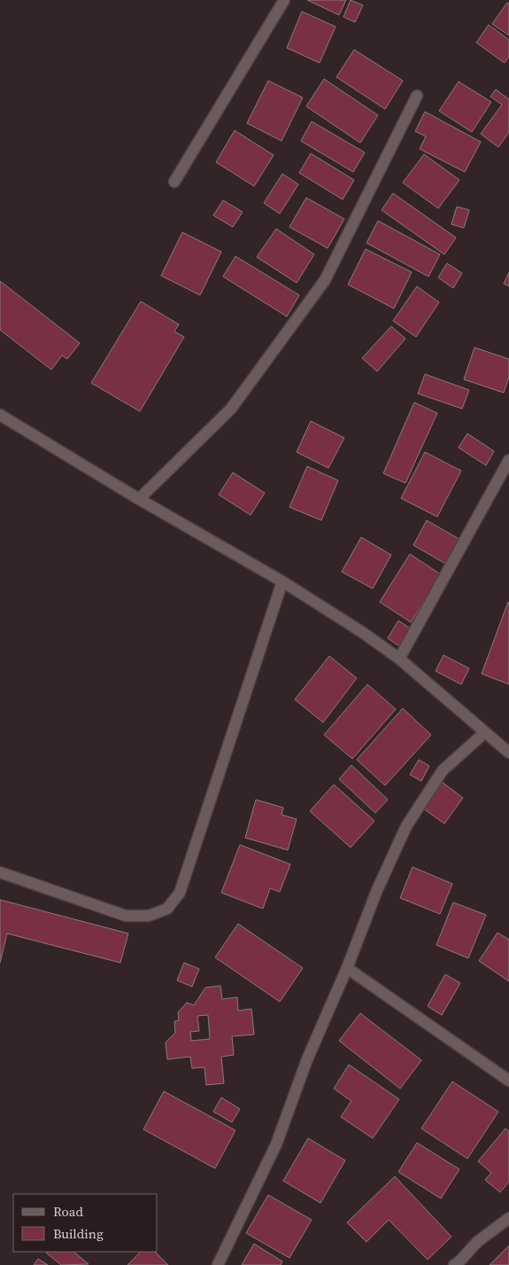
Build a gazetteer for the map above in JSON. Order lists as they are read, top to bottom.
{
  "legend": ["Road", "Building"]
}
